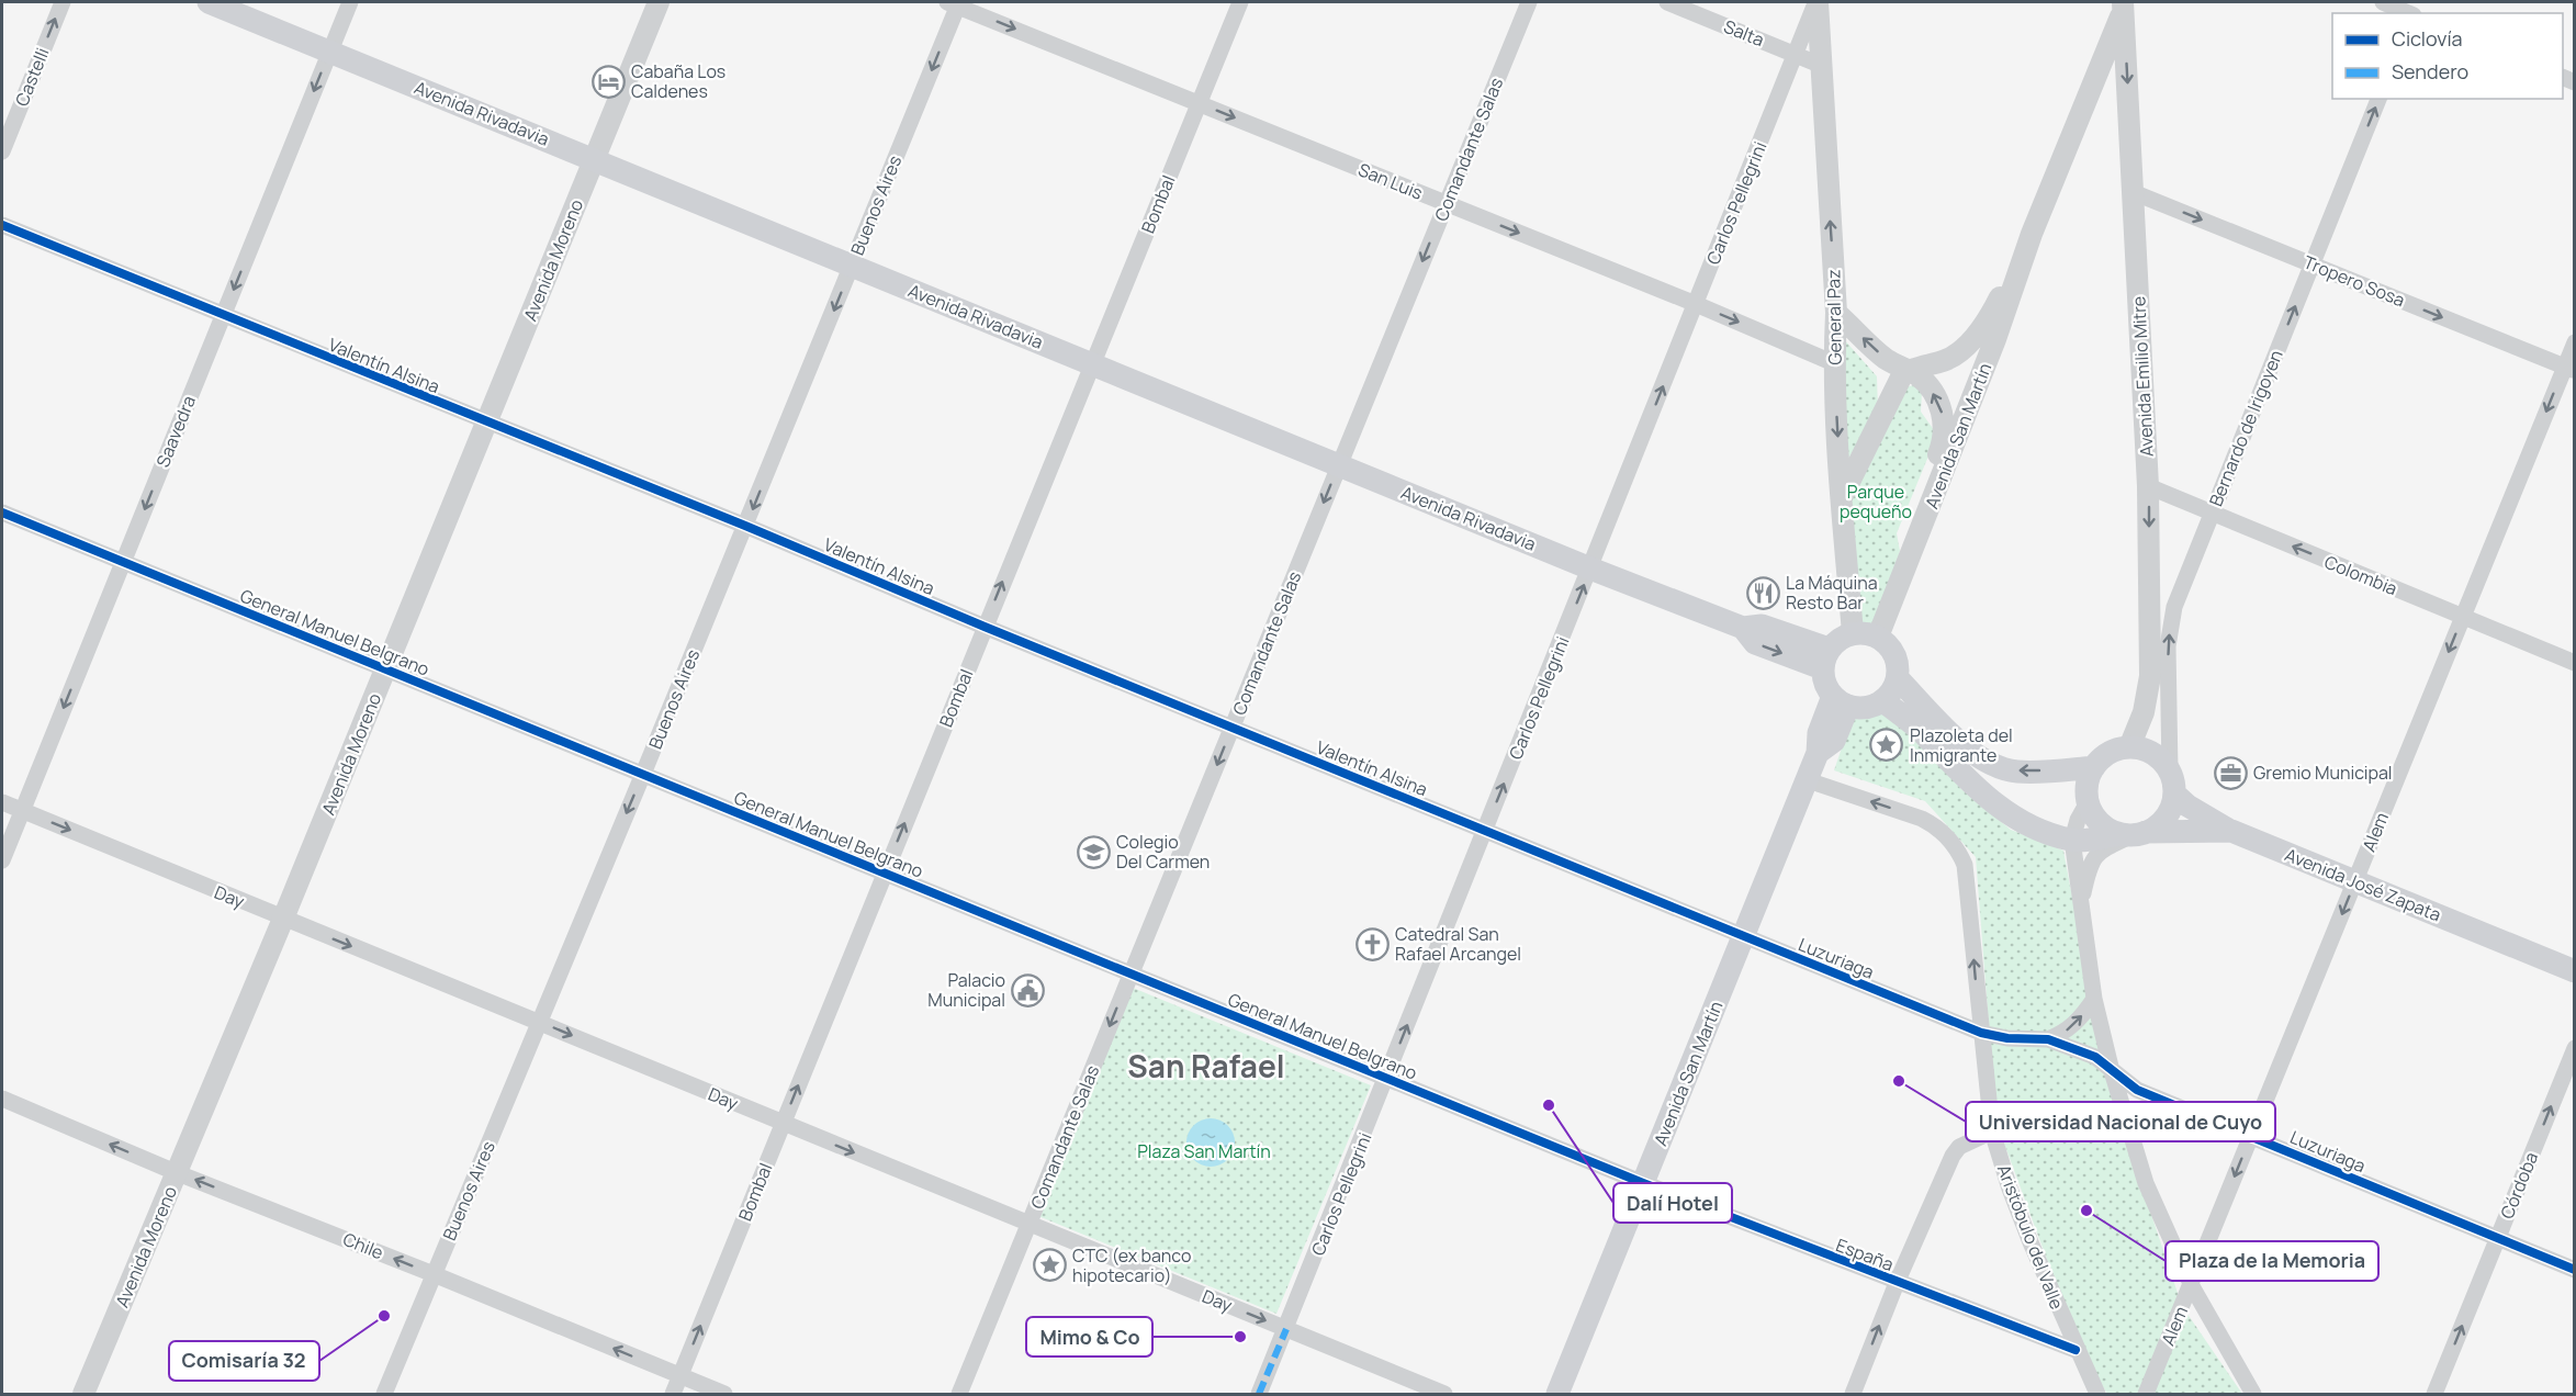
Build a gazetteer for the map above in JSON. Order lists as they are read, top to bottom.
{
  "streets": {
    "main road": ["Avenida Rivadavia", "Avenida San Martín", "Avenida José Zapata"],
    "street": [
      "Salta",
      "Castelli",
      "Comandante Salas",
      "San Luis",
      "Carlos Pellegrini",
      "Bombal",
      "Buenos Aires",
      "Avenida Moreno",
      "Tropero Sosa",
      "General Paz",
      "Valentín Alsina",
      "Avenida Emilio Mitre",
      "Bernardo de Irigoyen",
      "Saavedra",
      "Colombia",
      "General Manuel Belgrano",
      "Alem",
      "Day",
      "Luzuriaga",
      "Córdoba",
      "Aristóbulo del Valle",
      "Chile",
      "España"
    ]
  },
  "crossings": [
    ["Salta", "Carlos Pellegrini"],
    ["Salta", "General Paz"],
    ["Avenida Rivadavia", "Comandante Salas"],
    ["Avenida Rivadavia", "Carlos Pellegrini"],
    ["Avenida Rivadavia", "Bombal"],
    ["Avenida Rivadavia", "Buenos Aires"],
    ["Avenida Rivadavia", "Avenida Moreno"],
    ["Avenida Rivadavia", "General Paz"],
    ["Avenida Rivadavia", "Saavedra"],
    ["Avenida Rivadavia", "Avenida San Martín"],
    ["Avenida Rivadavia", "Avenida José Zapata"],
    ["Comandante Salas", "San Luis"],
    ["Comandante Salas", "Valentín Alsina"],
    ["Comandante Salas", "General Manuel Belgrano"],
    ["Comandante Salas", "Day"],
    ["San Luis", "Carlos Pellegrini"],
    ["San Luis", "Bombal"],
    ["San Luis", "Buenos Aires"],
    ["San Luis", "General Paz"],
    ["Carlos Pellegrini", "General Paz"],
    ["Carlos Pellegrini", "Valentín Alsina"],
    ["Carlos Pellegrini", "General Manuel Belgrano"],
    ["Carlos Pellegrini", "Day"],
    ["Bombal", "Valentín Alsina"],
    ["Bombal", "General Manuel Belgrano"],
    ["Bombal", "Day"],
    ["Bombal", "Chile"],
    ["Buenos Aires", "Valentín Alsina"],
    ["Buenos Aires", "General Manuel Belgrano"],
    ["Buenos Aires", "Day"],
    ["Buenos Aires", "Chile"],
    ["Avenida Moreno", "Valentín Alsina"],
    ["Avenida Moreno", "General Manuel Belgrano"],
    ["Avenida Moreno", "Day"],
    ["Avenida Moreno", "Chile"],
    ["Tropero Sosa", "Avenida Emilio Mitre"],
    ["Tropero Sosa", "Bernardo de Irigoyen"],
    ["Tropero Sosa", "Alem"],
    ["General Paz", "Avenida San Martín"],
    ["General Paz", "Avenida José Zapata"],
    ["Valentín Alsina", "Saavedra"],
    ["Valentín Alsina", "Avenida San Martín"],
    ["Valentín Alsina", "Luzuriaga"],
    ["Avenida Emilio Mitre", "Bernardo de Irigoyen"],
    ["Avenida Emilio Mitre", "Avenida San Martín"],
    ["Avenida Emilio Mitre", "Colombia"],
    ["Avenida Emilio Mitre", "Avenida José Zapata"],
    ["Bernardo de Irigoyen", "Colombia"],
    ["Bernardo de Irigoyen", "Avenida José Zapata"],
    ["Saavedra", "General Manuel Belgrano"],
    ["Saavedra", "Day"],
    ["Avenida San Martín", "General Manuel Belgrano"],
    ["Avenida San Martín", "Avenida José Zapata"],
    ["Avenida San Martín", "Luzuriaga"],
    ["Avenida San Martín", "Aristóbulo del Valle"],
    ["Avenida San Martín", "España"],
    ["Colombia", "Alem"],
    ["General Manuel Belgrano", "España"],
    ["Alem", "Avenida José Zapata"],
    ["Alem", "Luzuriaga"],
    ["Luzuriaga", "Córdoba"],
    ["Luzuriaga", "Aristóbulo del Valle"],
    ["Aristóbulo del Valle", "España"]
  ],
  "one_way": [
    "Castelli",
    "Comandante Salas",
    "San Luis",
    "Carlos Pellegrini",
    "Bombal",
    "Buenos Aires",
    "Tropero Sosa",
    "Avenida Emilio Mitre",
    "Bernardo de Irigoyen",
    "Saavedra",
    "Colombia",
    "Alem",
    "Day",
    "Córdoba",
    "Aristóbulo del Valle",
    "Chile"
  ],
  "districts": ["San Rafael"],
  "parks": ["Parque pequeño", "Plaza San Martín"],
  "places": {
    "hotel": ["Cabaña Los Caldenes"],
    "restaurant": ["La Máquina Resto Bar"],
    "place": ["Plazoleta del Inmigrante", "CTC (ex banco hipotecario)"],
    "office": ["Gremio Municipal"],
    "school or university": ["Colegio Del Carmen"],
    "church": ["Catedral San Rafael Arcangel"],
    "public building": ["Palacio Municipal"],
    "other": [
      "Universidad Nacional de Cuyo",
      "Dalí Hotel",
      "Plaza de la Memoria",
      "Comisaría 32",
      "Mimo & Co"
    ]
  },
  "legend": ["Ciclovía", "Sendero"]
}
